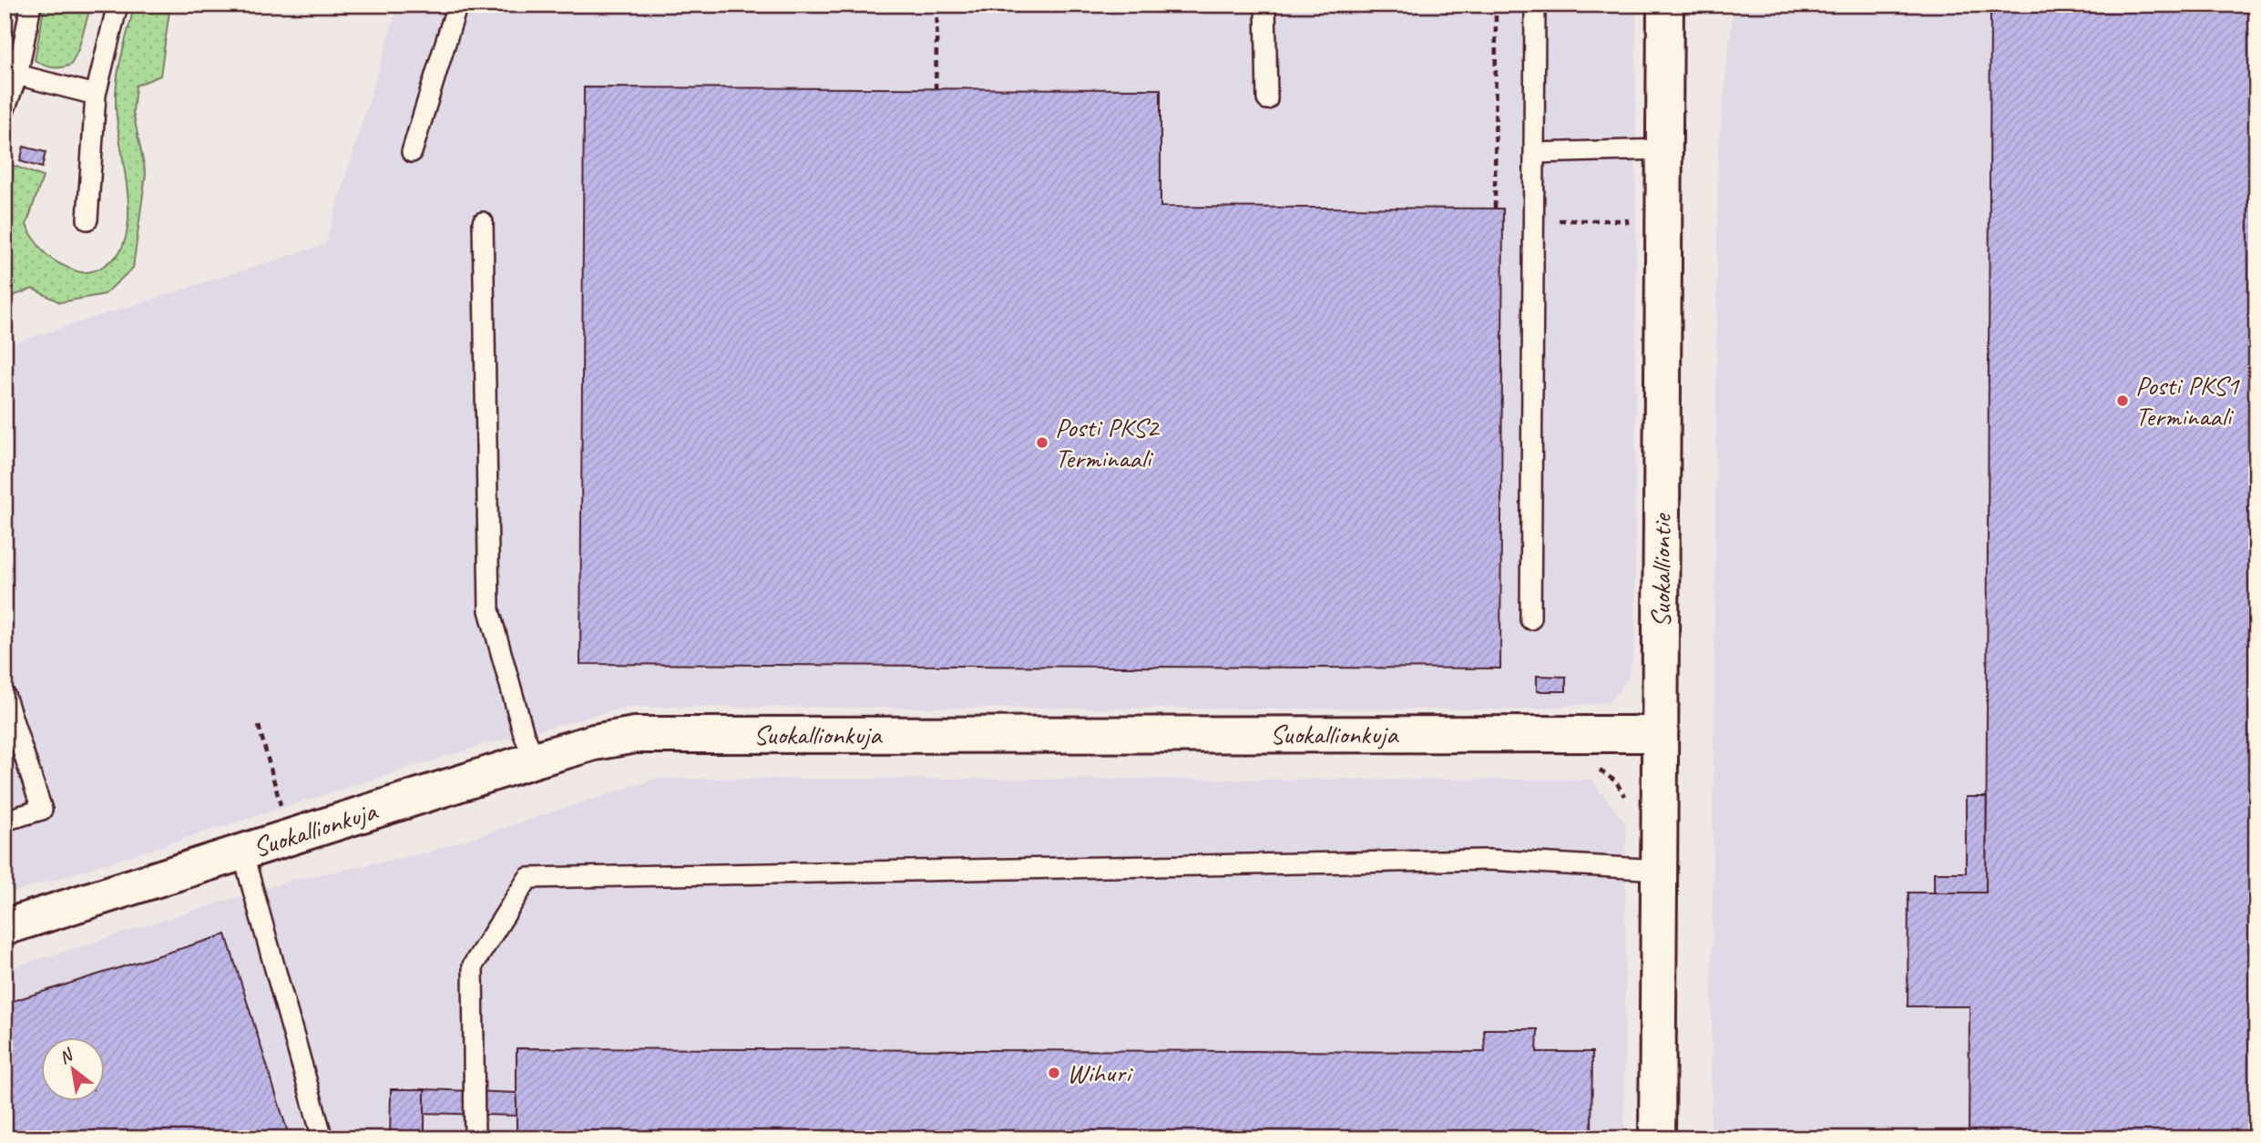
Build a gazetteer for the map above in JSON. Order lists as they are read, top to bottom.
{
  "streets": {
    "street": ["Suokalliontie", "Suokallionkuja"]
  },
  "crossings": [
    ["Suokalliontie", "Suokallionkuja"]
  ],
  "places": ["Posti PKS1 Terminaali", "Posti PKS2 Terminaali", "Wihuri"],
  "north": "top left"
}
